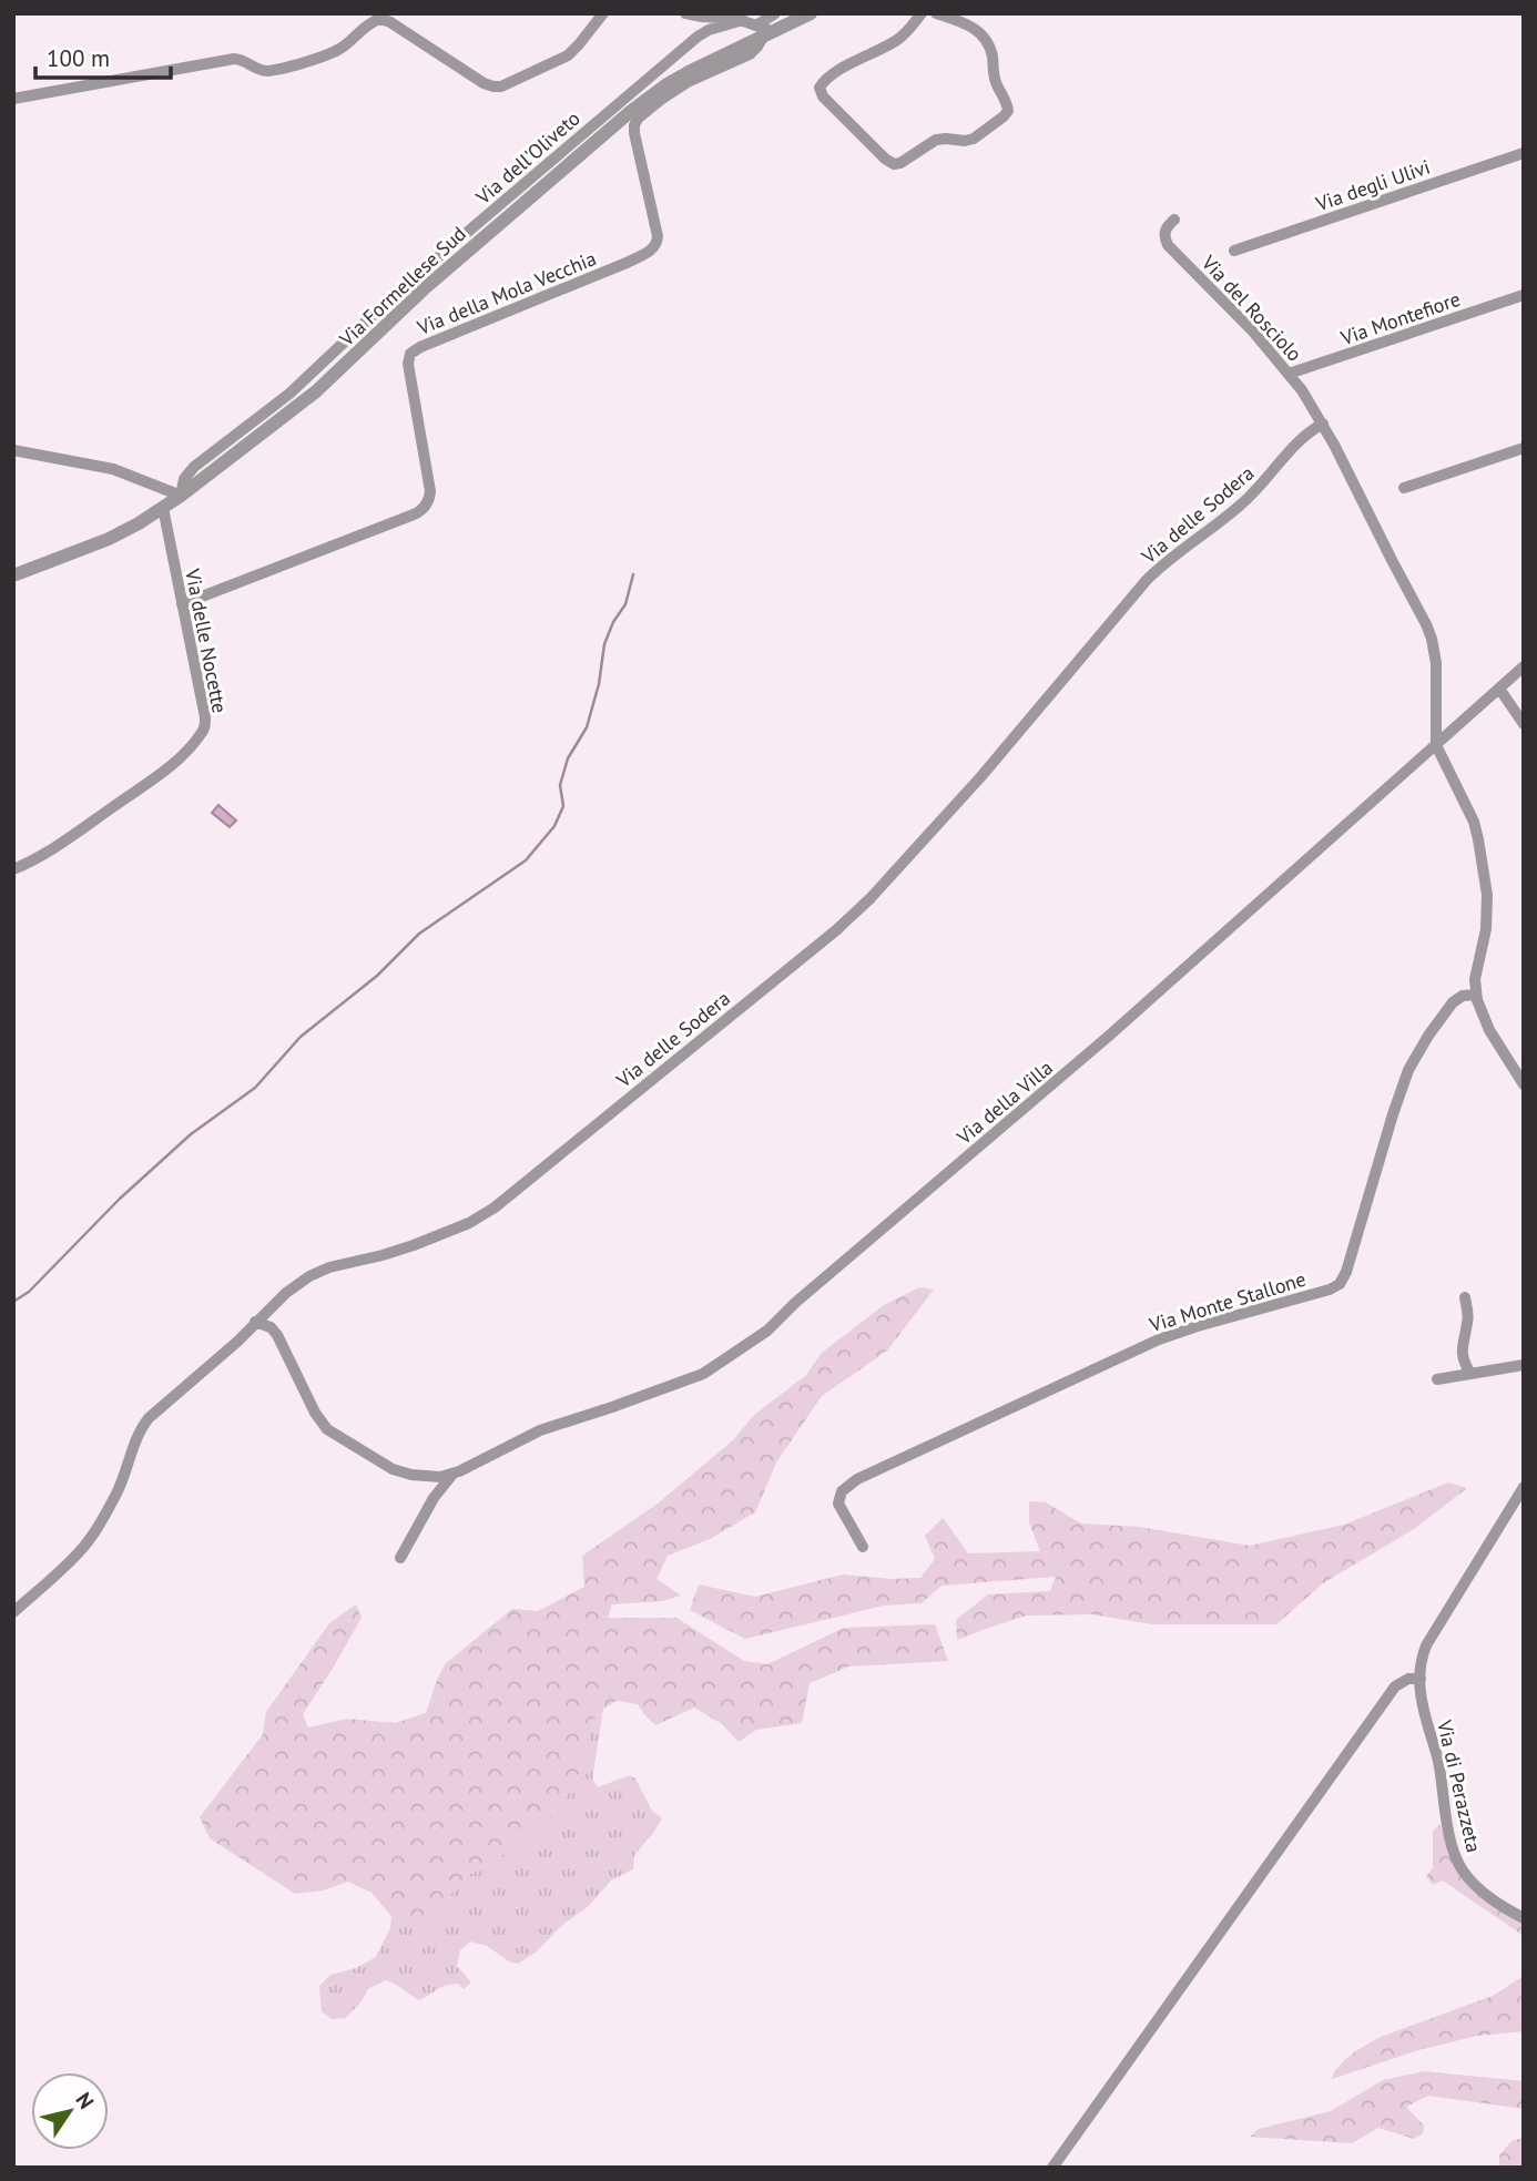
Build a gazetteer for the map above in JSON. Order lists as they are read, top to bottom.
{
  "streets": {
    "street": [
      "Via dell'Oliveto",
      "Via degli Ulivi",
      "Via Formellese Sud",
      "Via della Mola Vecchia",
      "Via del Rosciolo",
      "Via Montefiore",
      "Via delle Sodera",
      "Via delle Nocette",
      "Via della Villa",
      "Via Monte Stallone",
      "Via di Perazzeta"
    ]
  },
  "crossings": [
    ["Via dell'Oliveto", "Via Formellese Sud"],
    ["Via Formellese Sud", "Via della Mola Vecchia"],
    ["Via Formellese Sud", "Via delle Nocette"],
    ["Via della Mola Vecchia", "Via delle Nocette"],
    ["Via del Rosciolo", "Via Montefiore"],
    ["Via del Rosciolo", "Via delle Sodera"],
    ["Via del Rosciolo", "Via della Villa"],
    ["Via delle Sodera", "Via della Villa"]
  ],
  "scale_bar": "100 m",
  "north": "top right"
}
